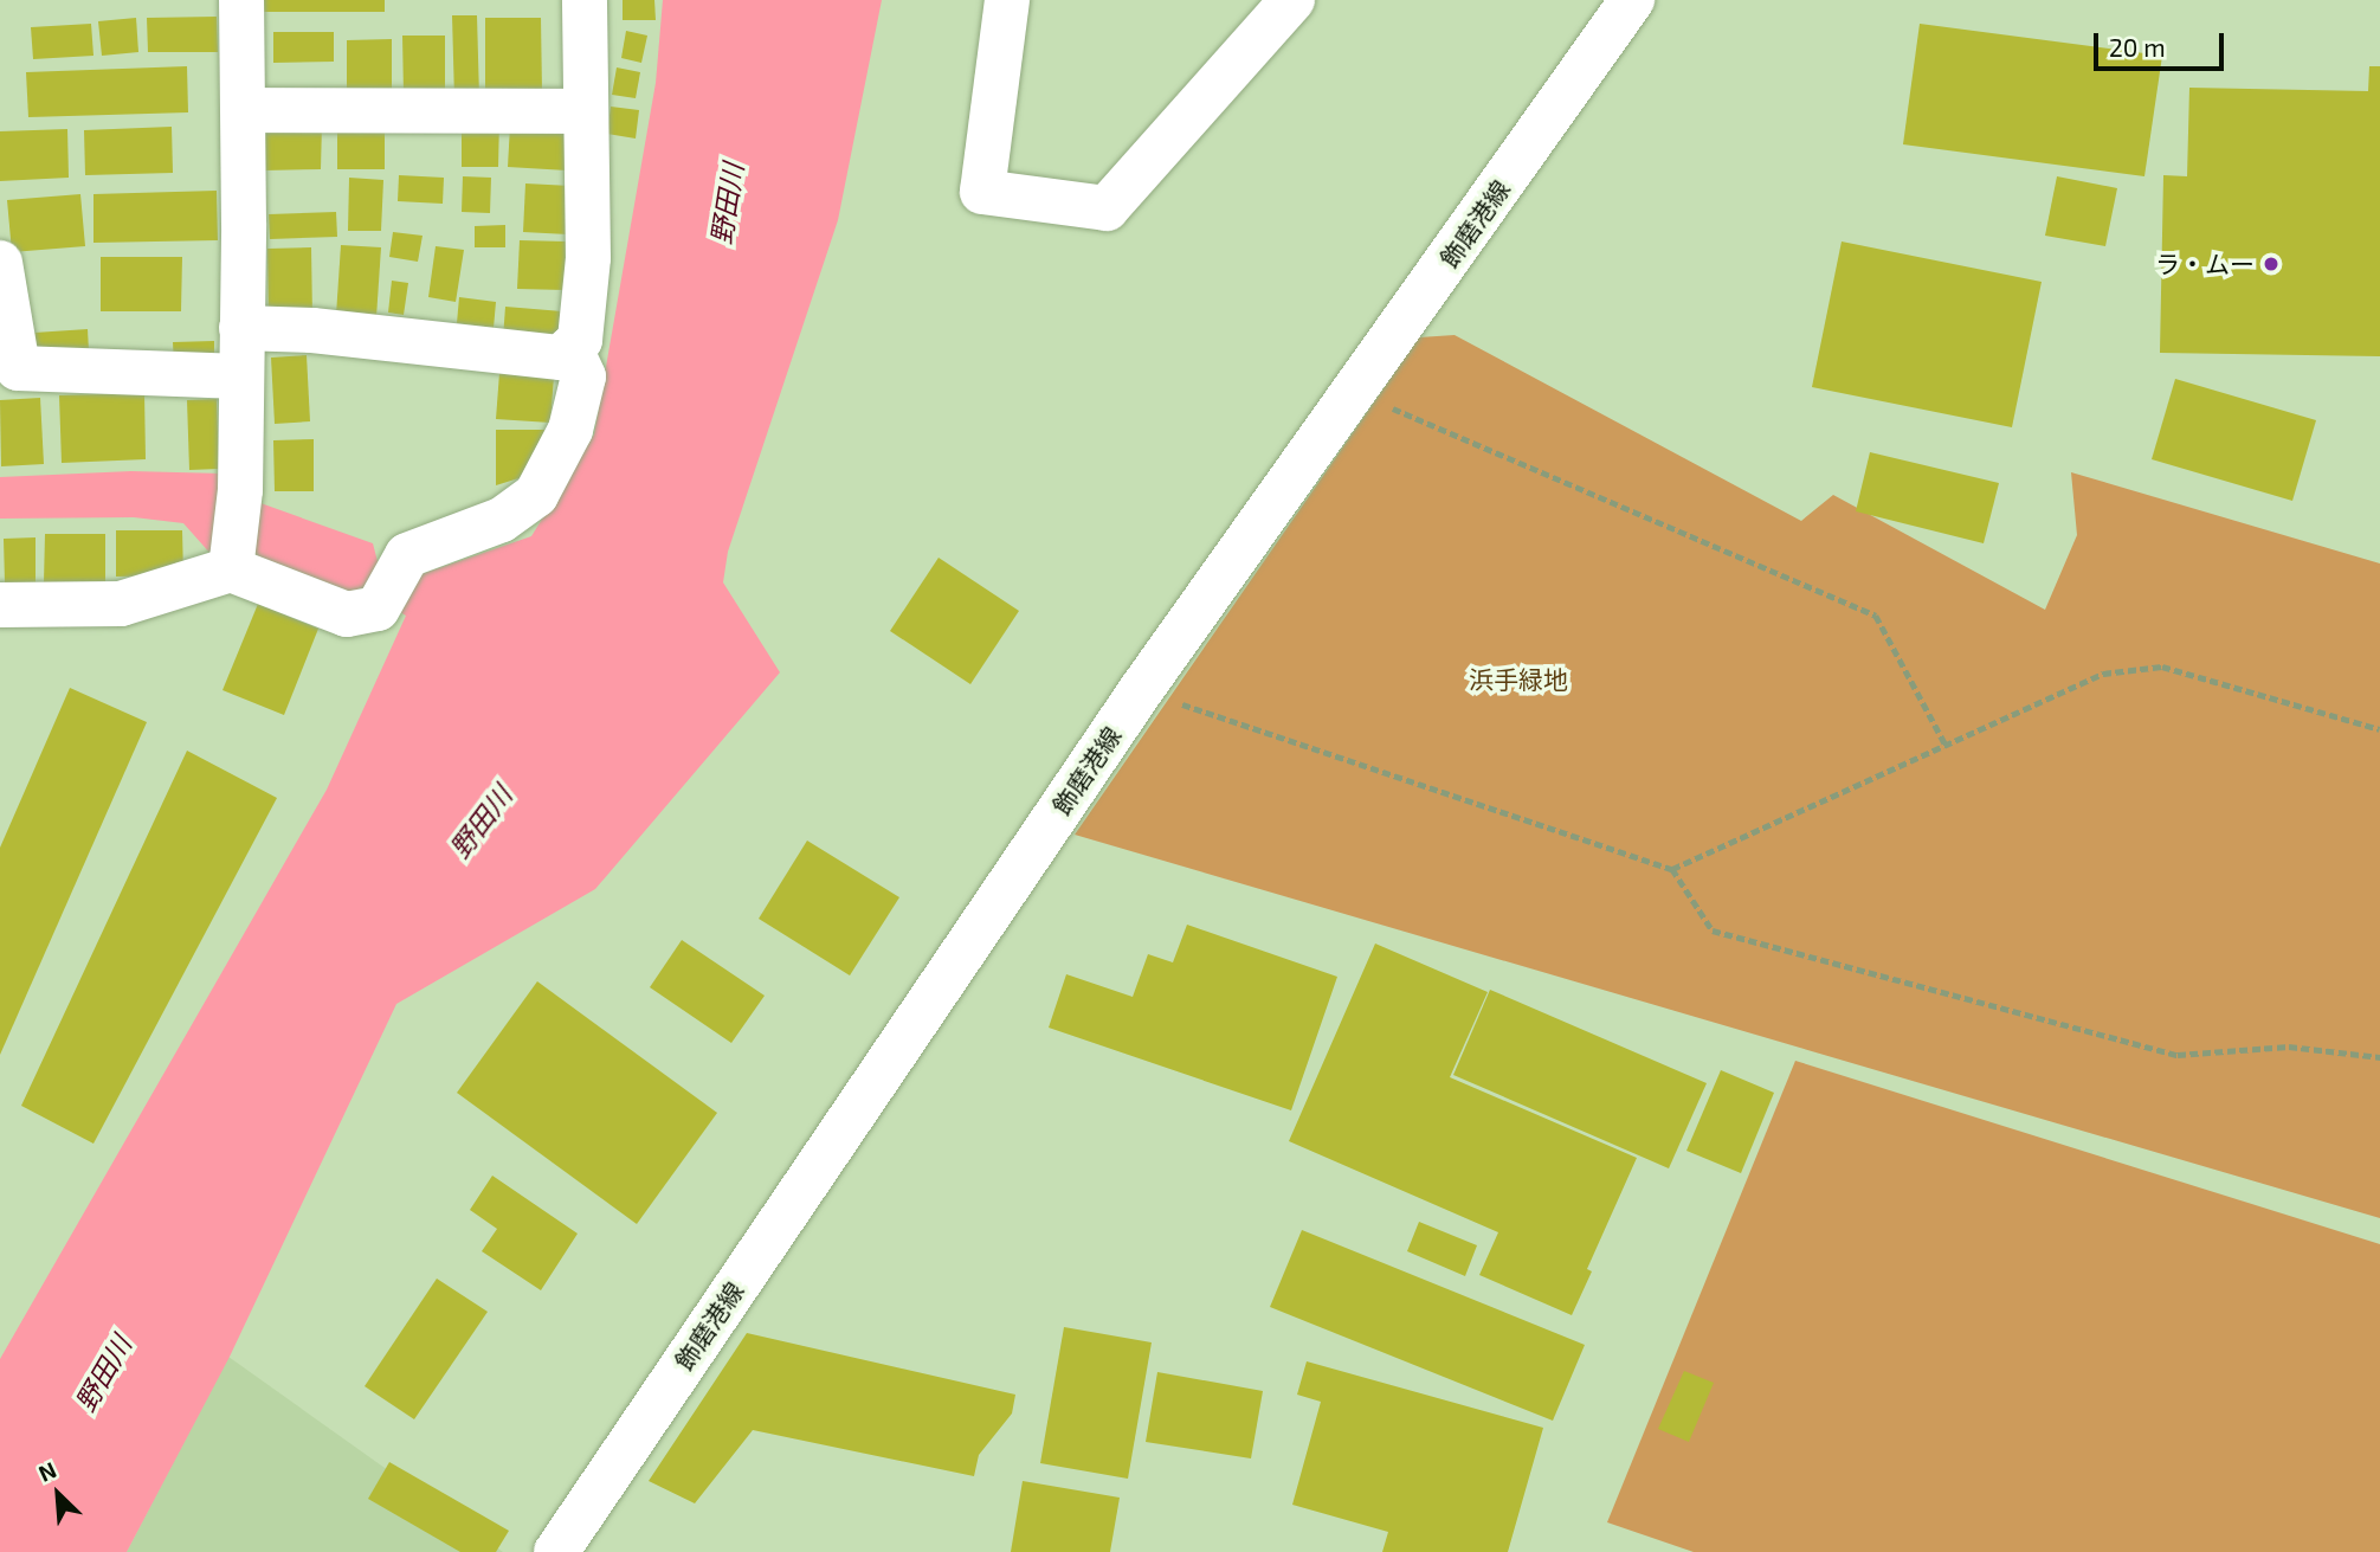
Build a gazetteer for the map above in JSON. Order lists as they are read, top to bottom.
{
  "streets": {
    "street": ["飾磨港線"]
  },
  "water": ["野田川"],
  "parks": ["浜手緑地"],
  "places": ["ラ・ムー"],
  "scale_bar": "20 m",
  "north": "top left"
}
